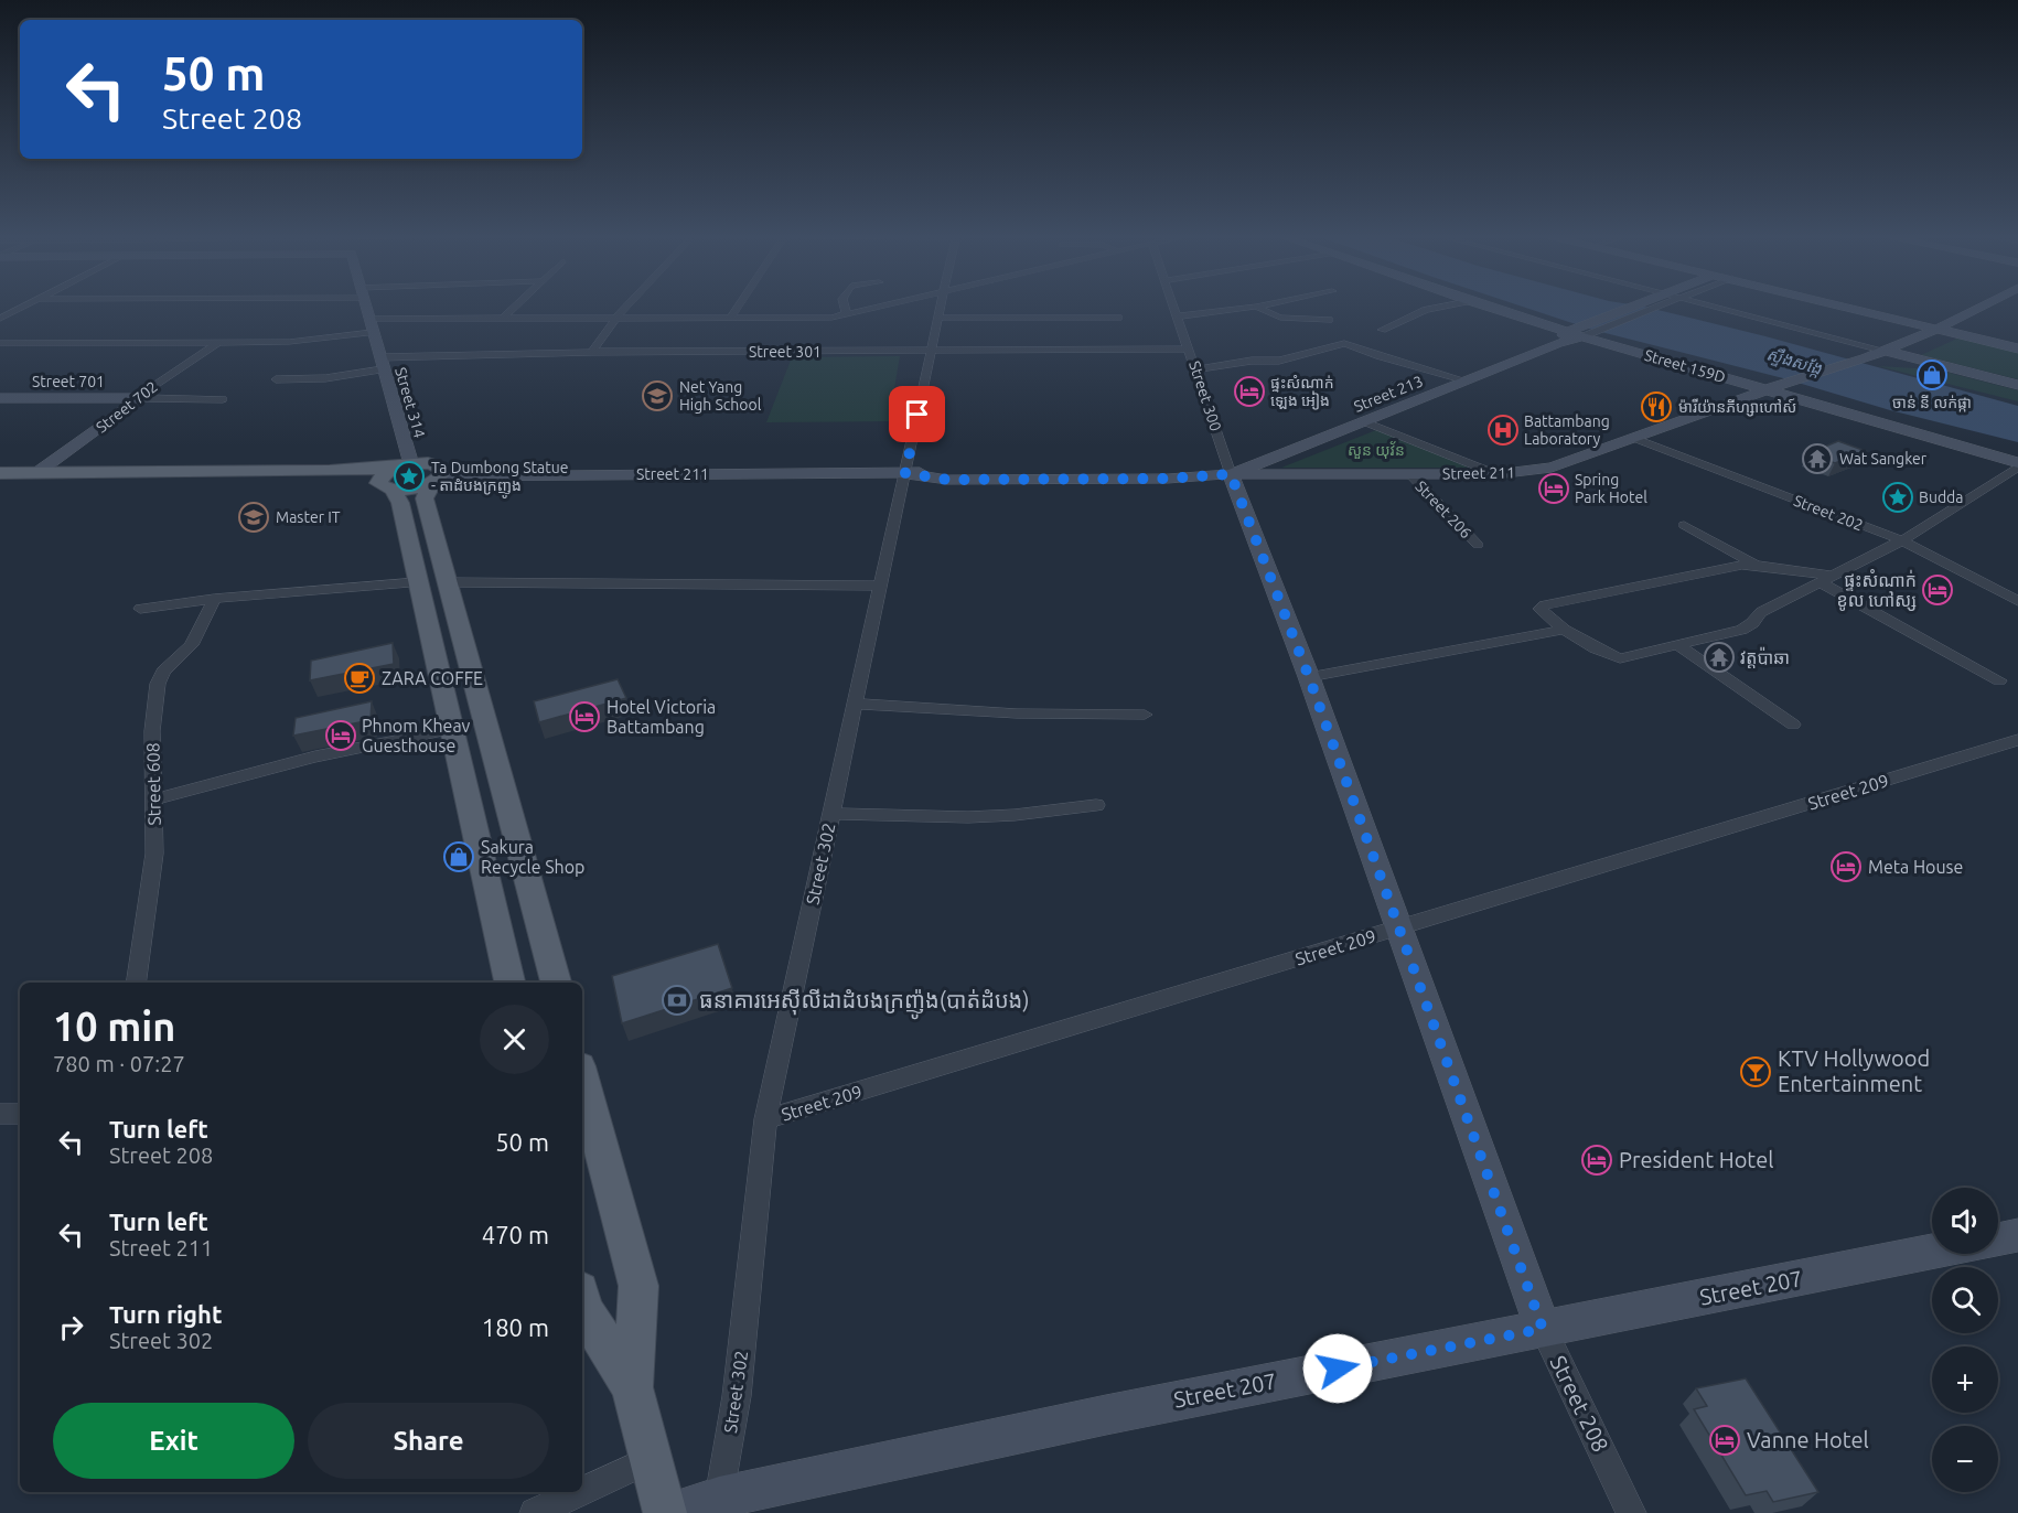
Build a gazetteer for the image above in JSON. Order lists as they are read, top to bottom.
{
  "streets": {
    "street": [
      "Street 301",
      "Street 159D",
      "Street 701",
      "Street 213",
      "Street 300",
      "Street 314",
      "Street 702",
      "Street 211",
      "Street 206",
      "Street 202",
      "Street 608",
      "Street 209",
      "Street 302",
      "Street 207",
      "Street 208"
    ]
  },
  "crossings": [
    ["Street 301", "Street 300"],
    ["Street 301", "Street 314"],
    ["Street 301", "Street 302"],
    ["Street 159D", "Street 213"],
    ["Street 159D", "Street 211"],
    ["Street 701", "Street 702"],
    ["Street 213", "Street 300"],
    ["Street 213", "Street 211"],
    ["Street 213", "Street 208"],
    ["Street 300", "Street 211"],
    ["Street 300", "Street 208"],
    ["Street 211", "Street 206"],
    ["Street 211", "Street 202"],
    ["Street 211", "Street 302"],
    ["Street 211", "Street 208"],
    ["Street 209", "Street 302"],
    ["Street 209", "Street 208"],
    ["Street 302", "Street 207"],
    ["Street 207", "Street 208"]
  ],
  "water": ["ស្ទឹងសង្កែ"],
  "parks": ["សួន យុវ័ន"],
  "places": {
    "shop": ["ចាន់ នី លក់ផ្កា", "Sakura Recycle Shop"],
    "hotel": [
      "ផ្ទះសំណាក់ ឡេង អៀង",
      "Spring Park Hotel",
      "ផ្ទះសំណាក់ ខូល ហៅស្ស",
      "Hotel Victoria Battambang",
      "Phnom Kheav Guesthouse",
      "Meta House",
      "President Hotel",
      "Vanne Hotel"
    ],
    "school or university": ["Net Yang High School", "Master IT"],
    "restaurant": ["ម៉ារីយ៉ានភីហ្សាហៅស៍"],
    "hospital": ["Battambang Laboratory"],
    "temple": ["Wat Sangker", "វត្តប៉ាឆា"],
    "place": ["Ta Dumbong Statue - តាដំបងក្រញូង", "Budda"],
    "cafe": ["ZARA COFFE"],
    "bank": ["ធនាគារអេស៊ីលីដាដំបងក្រញ៉ូង(បាត់ដំបង)"],
    "bar": ["KTV Hollywood Entertainment"]
  },
  "page": {
    "turn": ["50 m", "Street 208"],
    "heading": ["10 min", "780 m · 07:27"],
    "list": [
      {
        "name": "Turn left",
        "note": "Street 208",
        "value": "50 m"
      },
      {
        "name": "Turn left",
        "note": "Street 211",
        "value": "470 m"
      },
      {
        "name": "Turn right",
        "note": "Street 302",
        "value": "180 m"
      }
    ],
    "map_buttons": ["+", "−"],
    "buttons": ["Exit", "Share"]
  }
}
